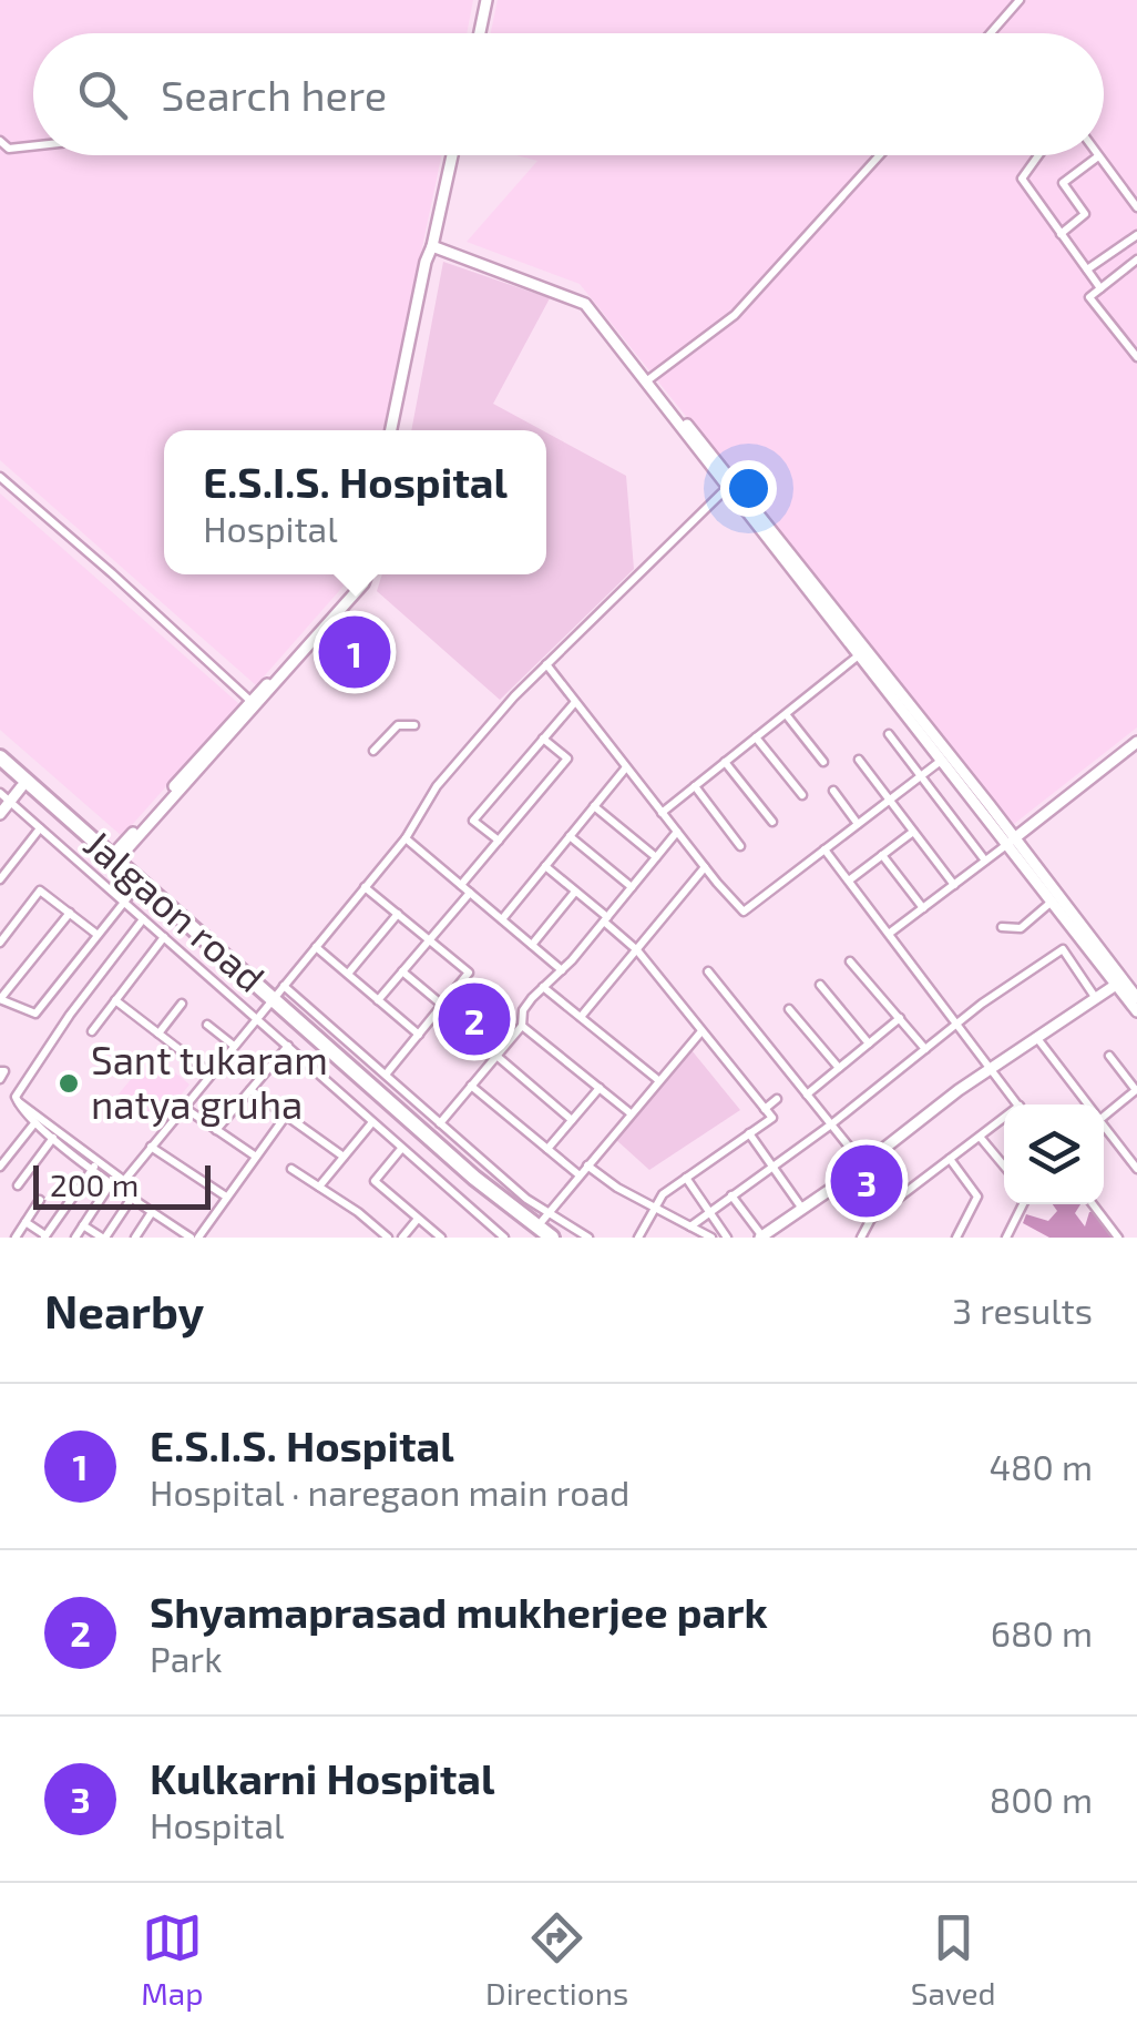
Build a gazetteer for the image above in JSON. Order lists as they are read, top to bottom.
{
  "streets": {
    "highway": ["Jalgaon road"]
  },
  "places": ["Sant tukaram natya gruha"],
  "scale_bar": "200 m",
  "page": {
    "search": "Search here",
    "popup": ["E.S.I.S. Hospital", "Hospital"],
    "pins": ["1", "2", "3"],
    "scale": "200 m",
    "heading": ["Nearby", "3 results"],
    "list": [
      {
        "mark": "1",
        "name": "E.S.I.S. Hospital",
        "note": "Hospital · naregaon main road",
        "value": "480 m"
      },
      {
        "mark": "2",
        "name": "Shyamaprasad mukherjee park",
        "note": "Park",
        "value": "680 m"
      },
      {
        "mark": "3",
        "name": "Kulkarni Hospital",
        "note": "Hospital",
        "value": "800 m"
      }
    ],
    "nav": ["Map", "Directions", "Saved"]
  }
}
